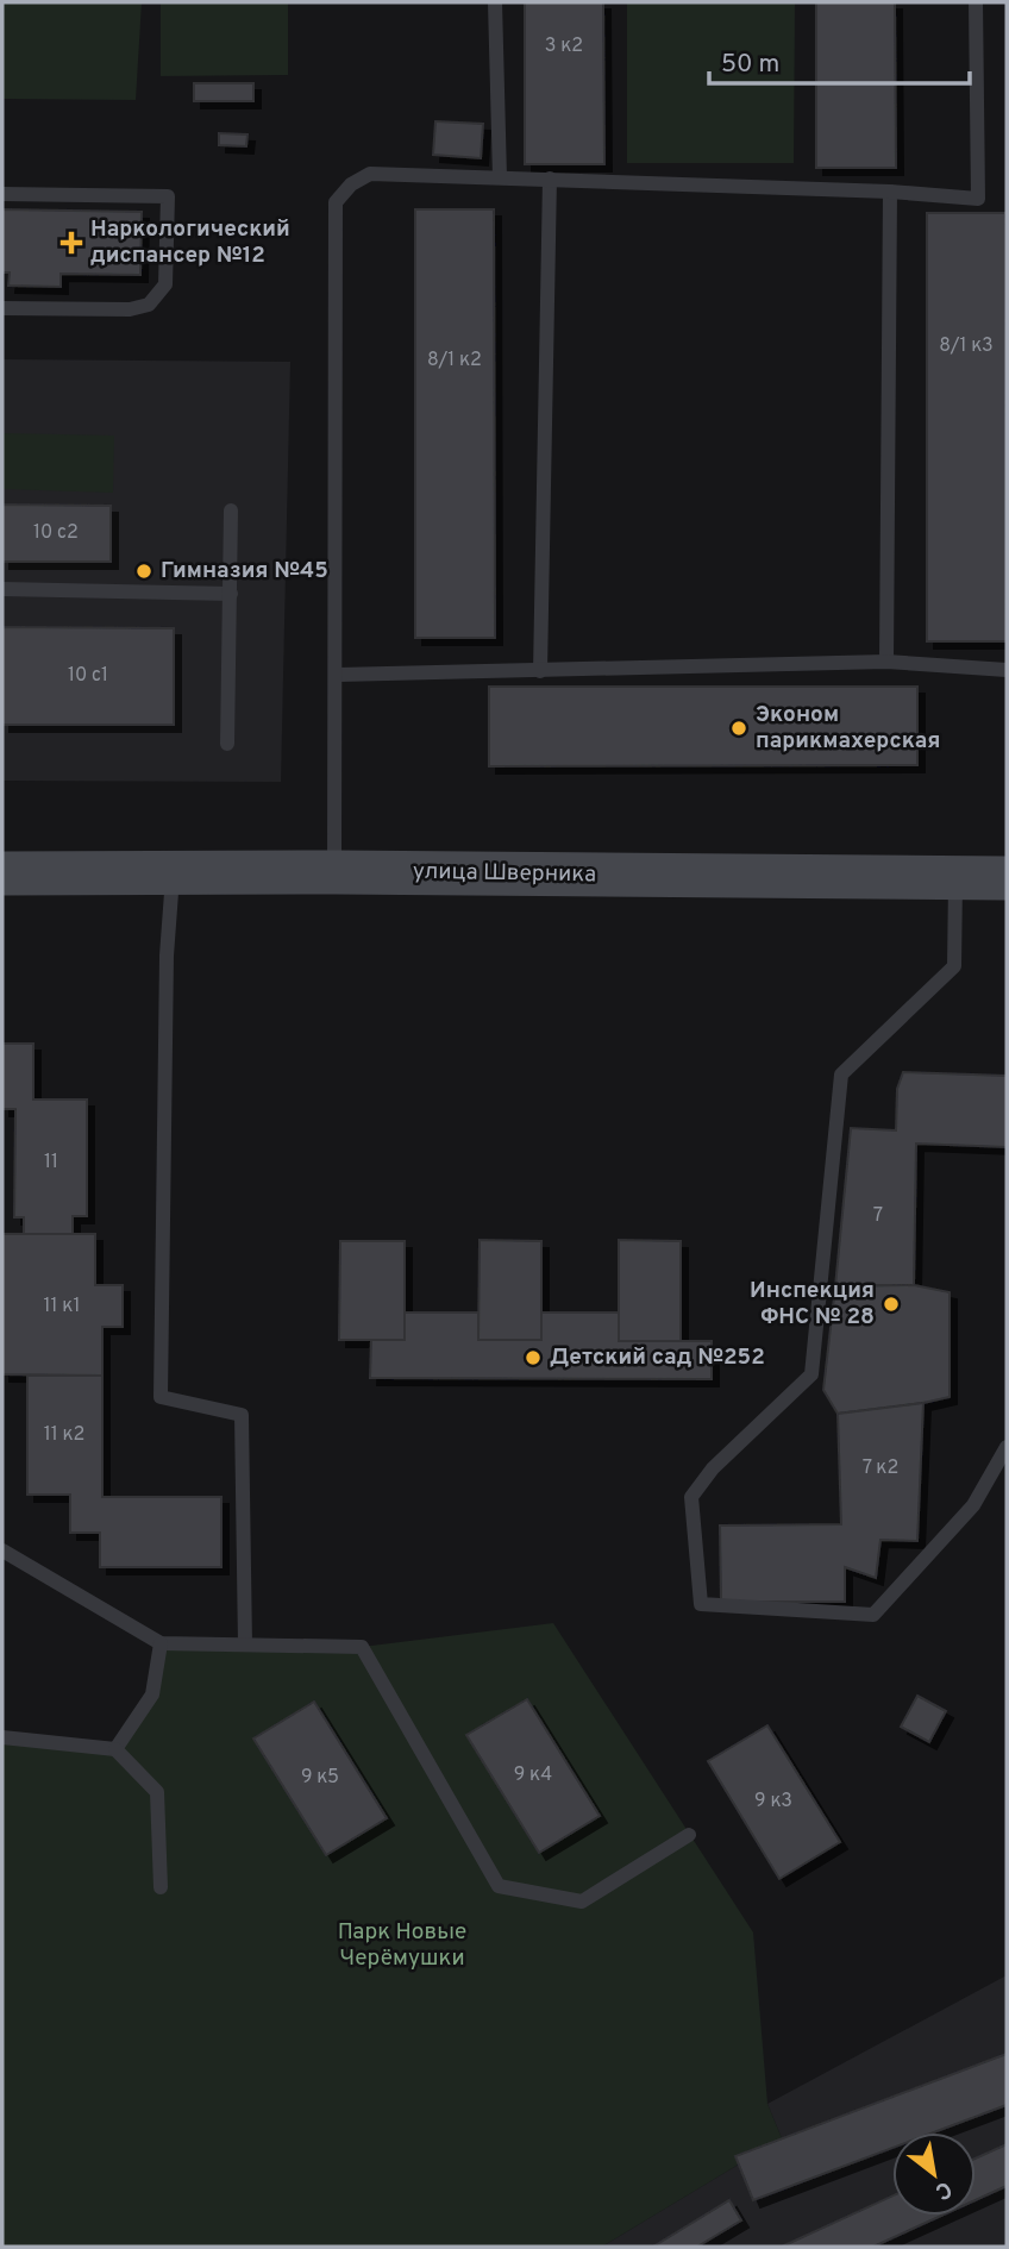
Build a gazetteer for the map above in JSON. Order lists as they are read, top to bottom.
{
  "streets": {
    "street": ["улица Шверника"]
  },
  "parks": ["Парк Новые Черёмушки"],
  "places": {
    "health": ["Наркологический диспансер №12"],
    "other": [
      "Гимназия №45",
      "Эконом парикмахерская",
      "Инспекция ФНС № 28",
      "Детский сад №252"
    ]
  },
  "house_numbers": [
    "3 к2",
    "8/1 к3",
    "8/1 к2",
    "10 с2",
    "10 с1",
    "11",
    "7",
    "11 к1",
    "11 к2",
    "7 к2",
    "9 к4",
    "9 к5",
    "9 к3"
  ],
  "scale_bar": "50 m",
  "north": "bottom right"
}
